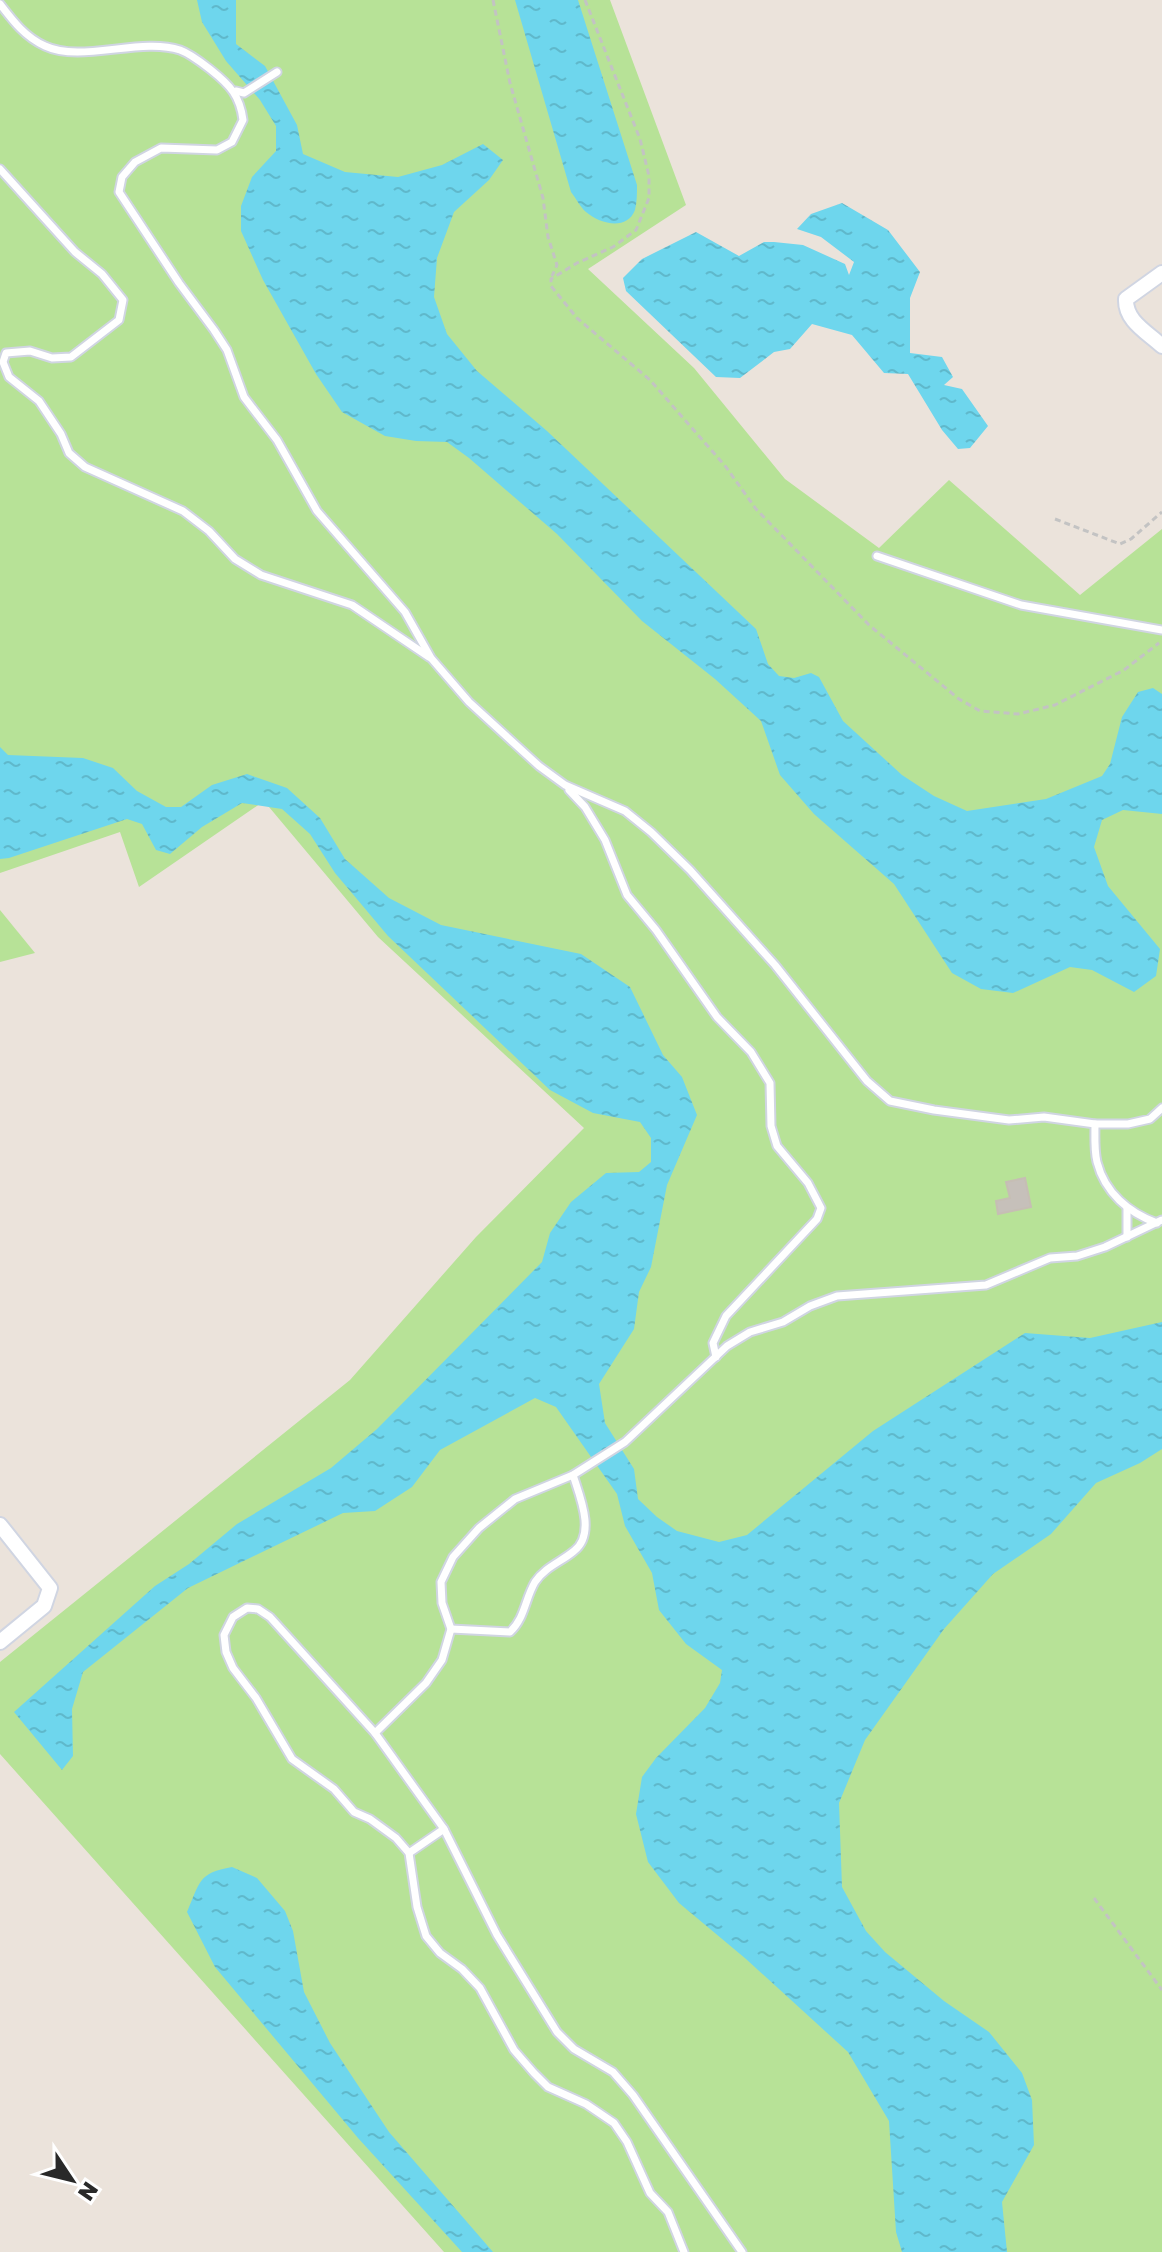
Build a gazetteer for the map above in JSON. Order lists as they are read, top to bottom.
{
  "north": "bottom right"
}
